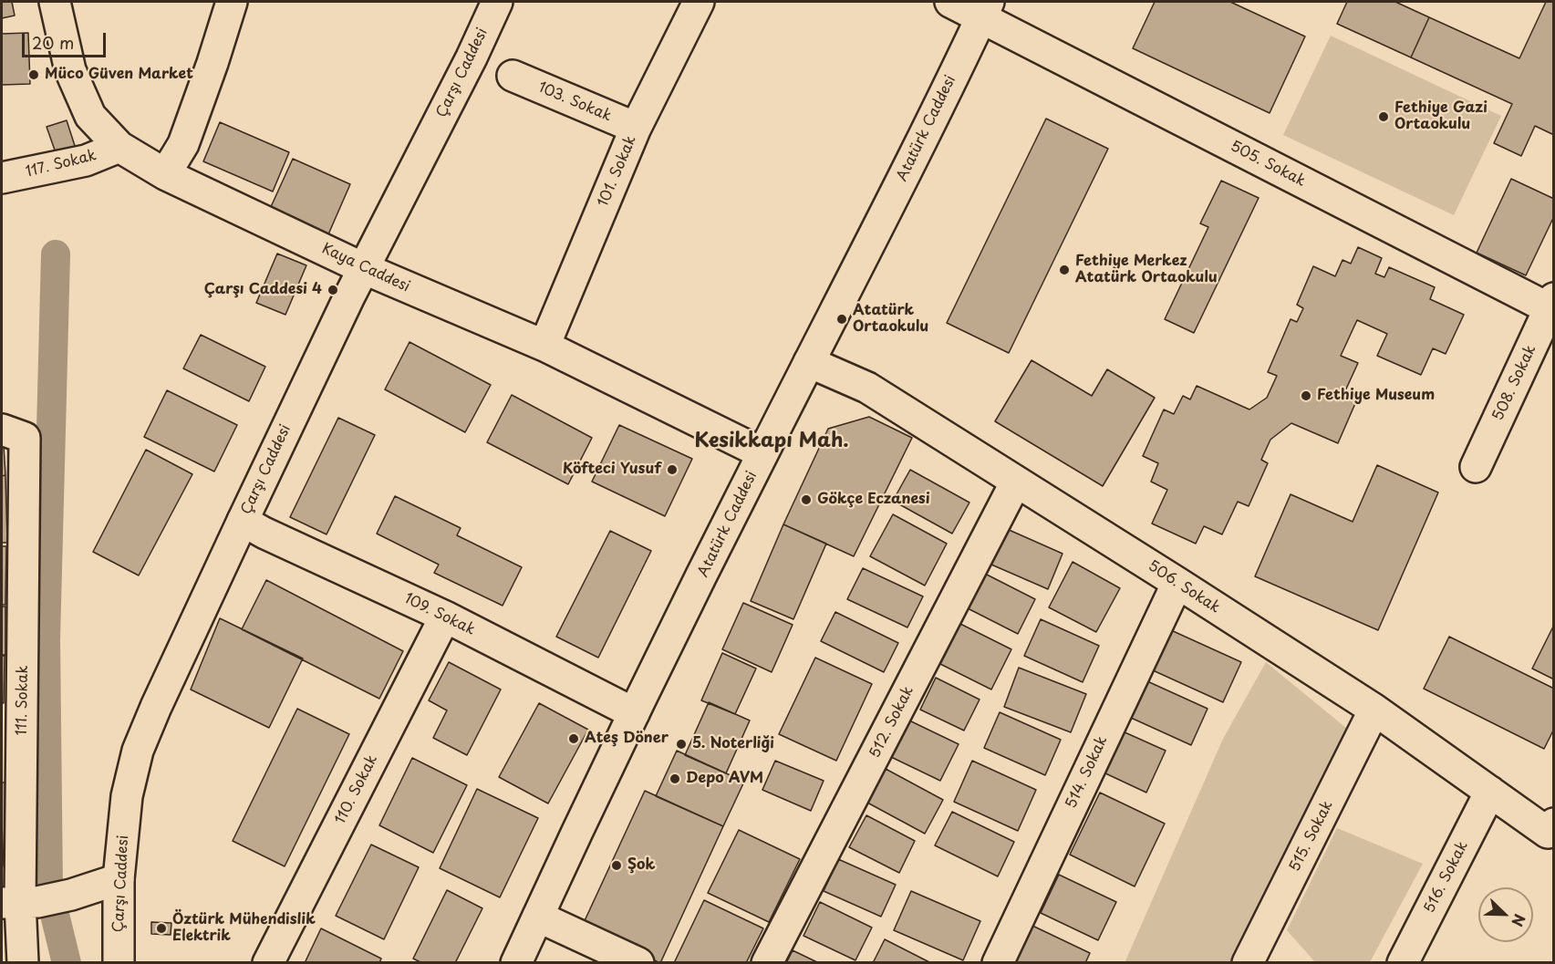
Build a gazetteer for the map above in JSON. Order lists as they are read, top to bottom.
{
  "streets": {
    "street": [
      "Çarşı Caddesi",
      "103. Sokak",
      "Atatürk Caddesi",
      "117. Sokak",
      "505. Sokak",
      "101. Sokak",
      "Kaya Caddesi",
      "508. Sokak",
      "506. Sokak",
      "109. Sokak",
      "111. Sokak",
      "512. Sokak",
      "514. Sokak",
      "110. Sokak",
      "515. Sokak",
      "516. Sokak"
    ]
  },
  "crossings": [
    ["Çarşı Caddesi", "Kaya Caddesi"],
    ["Çarşı Caddesi", "109. Sokak"],
    ["103. Sokak", "101. Sokak"],
    ["Atatürk Caddesi", "505. Sokak"],
    ["Atatürk Caddesi", "Kaya Caddesi"],
    ["Atatürk Caddesi", "506. Sokak"],
    ["Atatürk Caddesi", "109. Sokak"],
    ["117. Sokak", "Kaya Caddesi"],
    ["505. Sokak", "508. Sokak"],
    ["101. Sokak", "Kaya Caddesi"],
    ["506. Sokak", "512. Sokak"],
    ["506. Sokak", "514. Sokak"],
    ["506. Sokak", "515. Sokak"],
    ["506. Sokak", "516. Sokak"],
    ["109. Sokak", "110. Sokak"]
  ],
  "districts": ["Kesikkapı Mah."],
  "places": [
    "Müco Güven Market",
    "Fethiye Gazi Ortaokulu",
    "Fethiye Merkez Atatürk Ortaokulu",
    "Çarşı Caddesi 4",
    "Atatürk Ortaokulu",
    "Fethiye Museum",
    "Köfteci Yusuf",
    "Gökçe Eczanesi",
    "Ateş Döner",
    "5. Noterliği",
    "Depo AVM",
    "Şok",
    "Öztürk Mühendislik Elektrik"
  ],
  "scale_bar": "20 m",
  "north": "bottom right"
}
